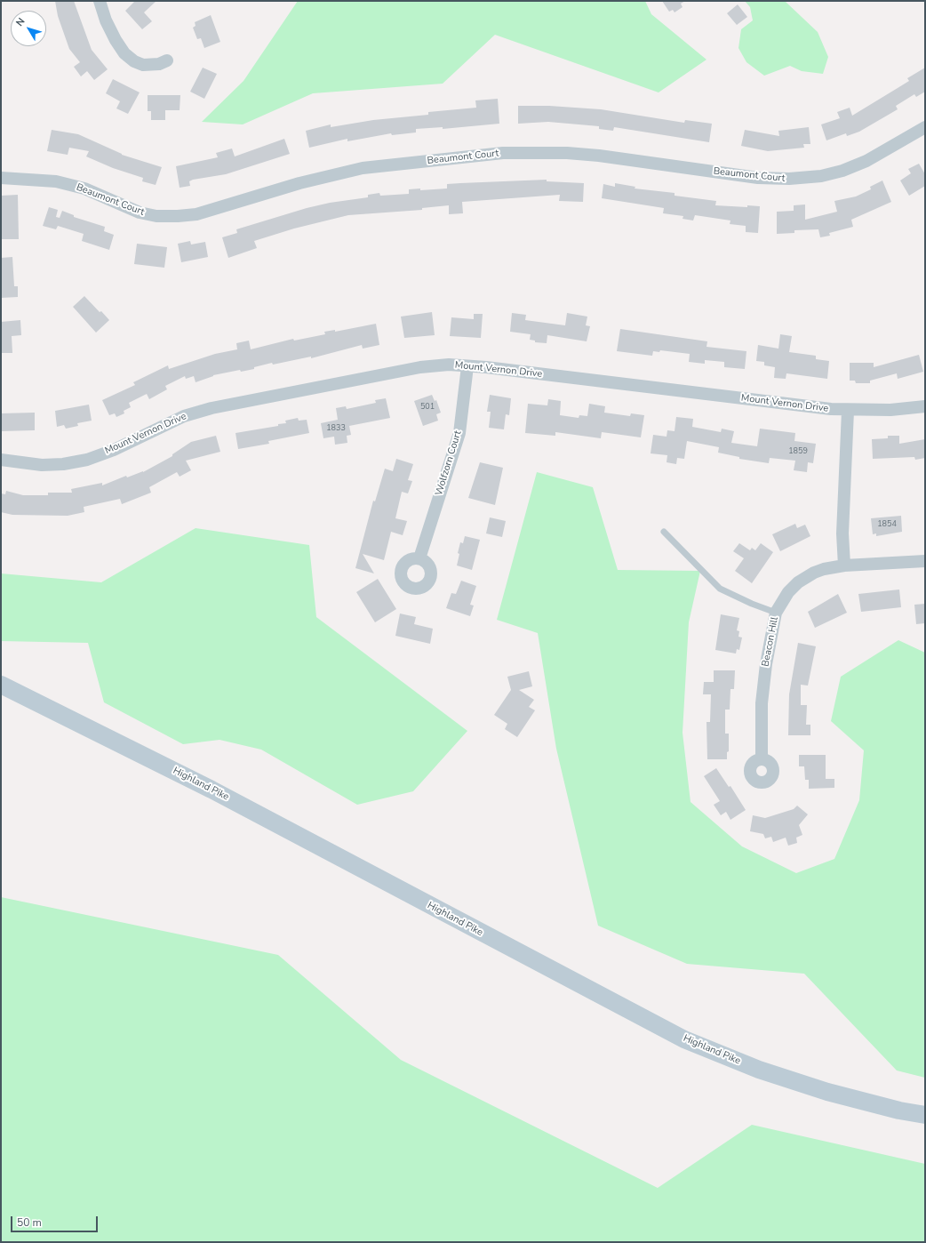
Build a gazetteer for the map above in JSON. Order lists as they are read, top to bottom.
{
  "streets": {
    "main road": ["Highland Pike"],
    "street": [
      "Beaumont Court",
      "Mount Vernon Drive",
      "Wolfzorn Court",
      "Beacon Hill"
    ]
  },
  "crossings": [
    ["Mount Vernon Drive", "Wolfzorn Court"]
  ],
  "house_numbers": [
    "501",
    "1833",
    "1859",
    "1854"
  ],
  "scale_bar": "50 m",
  "north": "top left"
}
